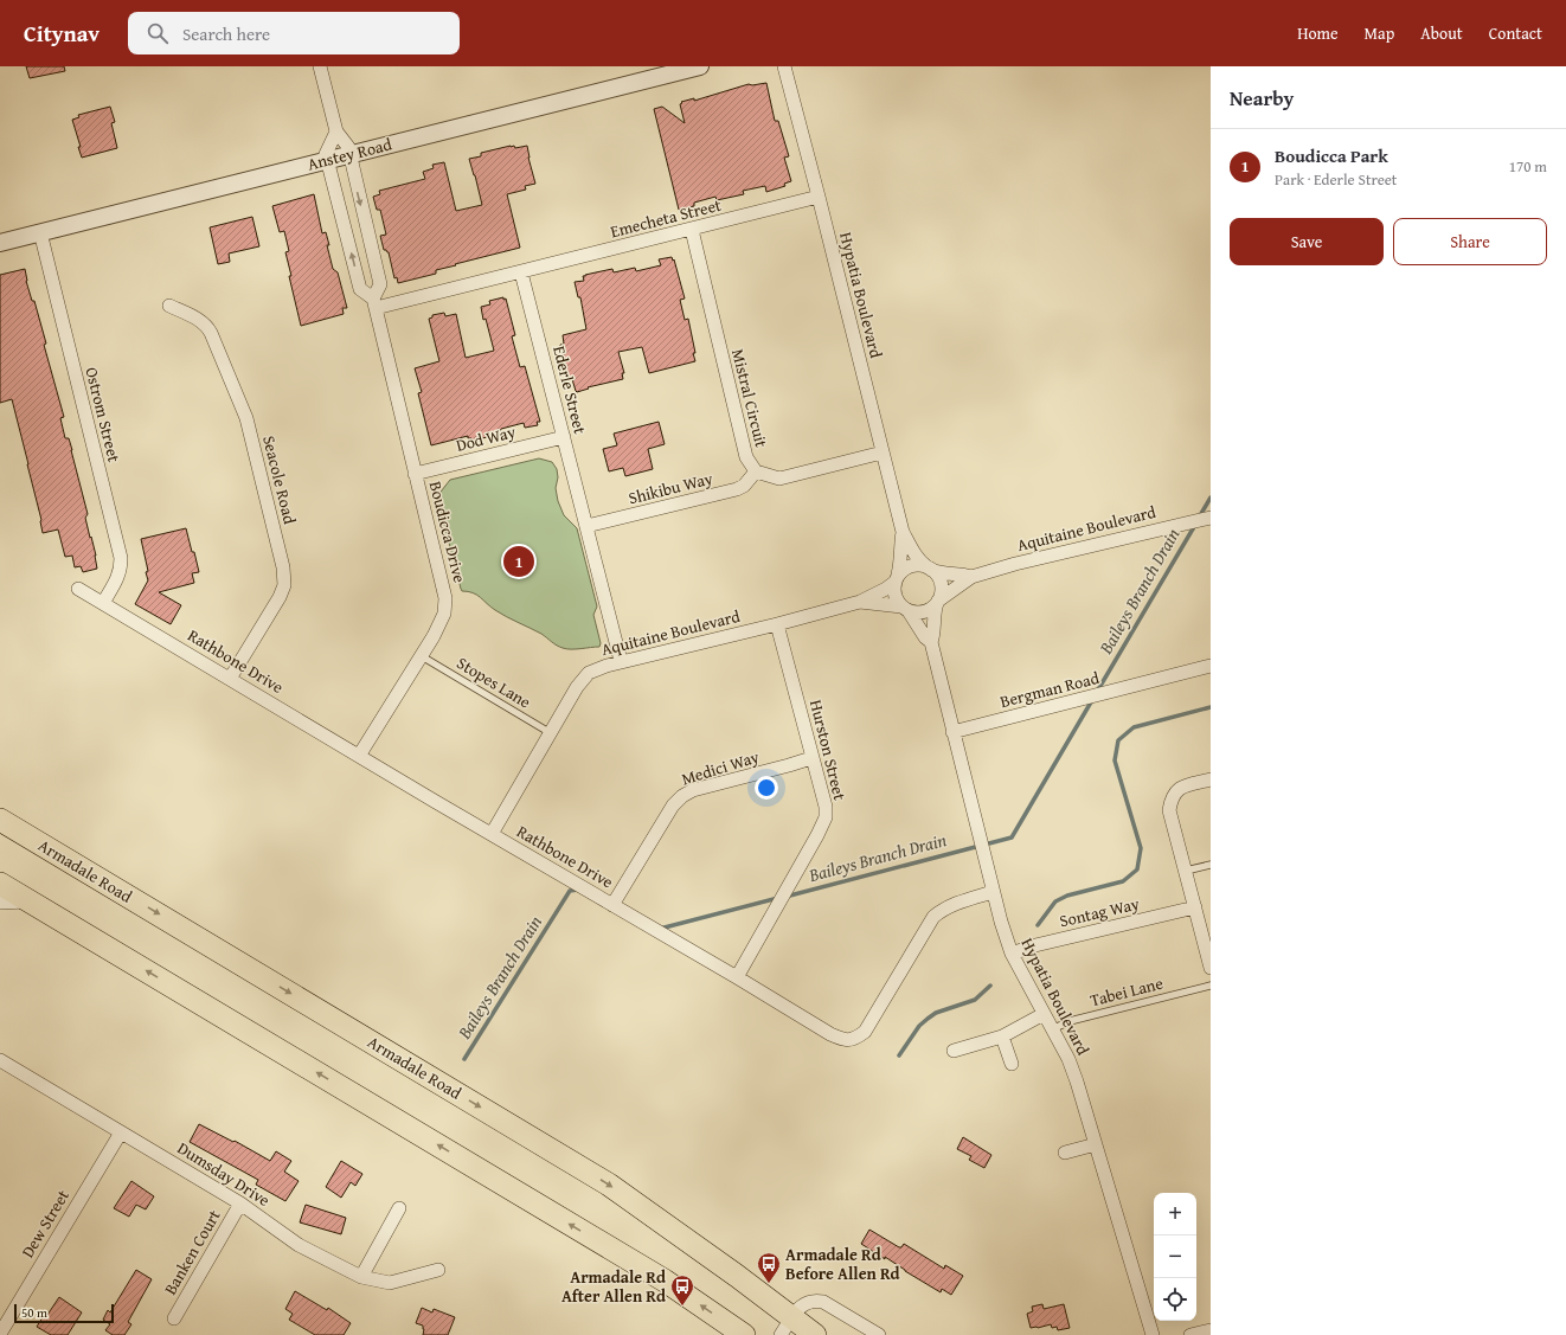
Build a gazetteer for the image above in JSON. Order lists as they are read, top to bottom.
{
  "streets": {
    "highway": ["Armadale Road"],
    "street": [
      "Anstey Road",
      "Emecheta Street",
      "Hypatia Boulevard",
      "Ederle Street",
      "Mistral Circuit",
      "Ostrom Street",
      "Dod Way",
      "Seacole Road",
      "Shikibu Way",
      "Aquitaine Boulevard",
      "Boudicca Drive",
      "Rathbone Drive",
      "Bergman Road",
      "Hurston Street",
      "Medici Way",
      "Sontag Way",
      "Dumsday Drive",
      "Dew Street",
      "Banken Court"
    ],
    "lane": ["Stopes Lane", "Tabei Lane"]
  },
  "crossings": [
    ["Anstey Road", "Ostrom Street"],
    ["Anstey Road", "Boudicca Drive"],
    ["Emecheta Street", "Hypatia Boulevard"],
    ["Emecheta Street", "Ederle Street"],
    ["Emecheta Street", "Mistral Circuit"],
    ["Hypatia Boulevard", "Mistral Circuit"],
    ["Hypatia Boulevard", "Aquitaine Boulevard"],
    ["Hypatia Boulevard", "Rathbone Drive"],
    ["Hypatia Boulevard", "Bergman Road"],
    ["Hypatia Boulevard", "Sontag Way"],
    ["Hypatia Boulevard", "Tabei Lane"],
    ["Ederle Street", "Dod Way"],
    ["Ederle Street", "Shikibu Way"],
    ["Ederle Street", "Aquitaine Boulevard"],
    ["Mistral Circuit", "Shikibu Way"],
    ["Ostrom Street", "Rathbone Drive"],
    ["Dod Way", "Boudicca Drive"],
    ["Seacole Road", "Rathbone Drive"],
    ["Aquitaine Boulevard", "Rathbone Drive"],
    ["Aquitaine Boulevard", "Stopes Lane"],
    ["Aquitaine Boulevard", "Hurston Street"],
    ["Boudicca Drive", "Rathbone Drive"],
    ["Boudicca Drive", "Stopes Lane"],
    ["Rathbone Drive", "Hurston Street"],
    ["Rathbone Drive", "Medici Way"],
    ["Hurston Street", "Medici Way"],
    ["Dumsday Drive", "Dew Street"],
    ["Dumsday Drive", "Banken Court"]
  ],
  "water": ["Baileys Branch Drain"],
  "places": {
    "bus stop": ["Armadale Rd Before Allen Rd", "Armadale Rd After Allen Rd"]
  },
  "scale_bar": "50 m",
  "page": {
    "header": "Citynav",
    "search": "Search here",
    "nav": [
      "Home",
      "Map",
      "About",
      "Contact"
    ],
    "heading": "Nearby",
    "list": [
      {
        "mark": "1",
        "name": "Boudicca Park",
        "note": "Park · Ederle Street",
        "value": "170 m"
      }
    ],
    "buttons": ["Save", "Share"],
    "pins": "1",
    "map_buttons": ["+", "−"],
    "scale": "50 m"
  }
}
